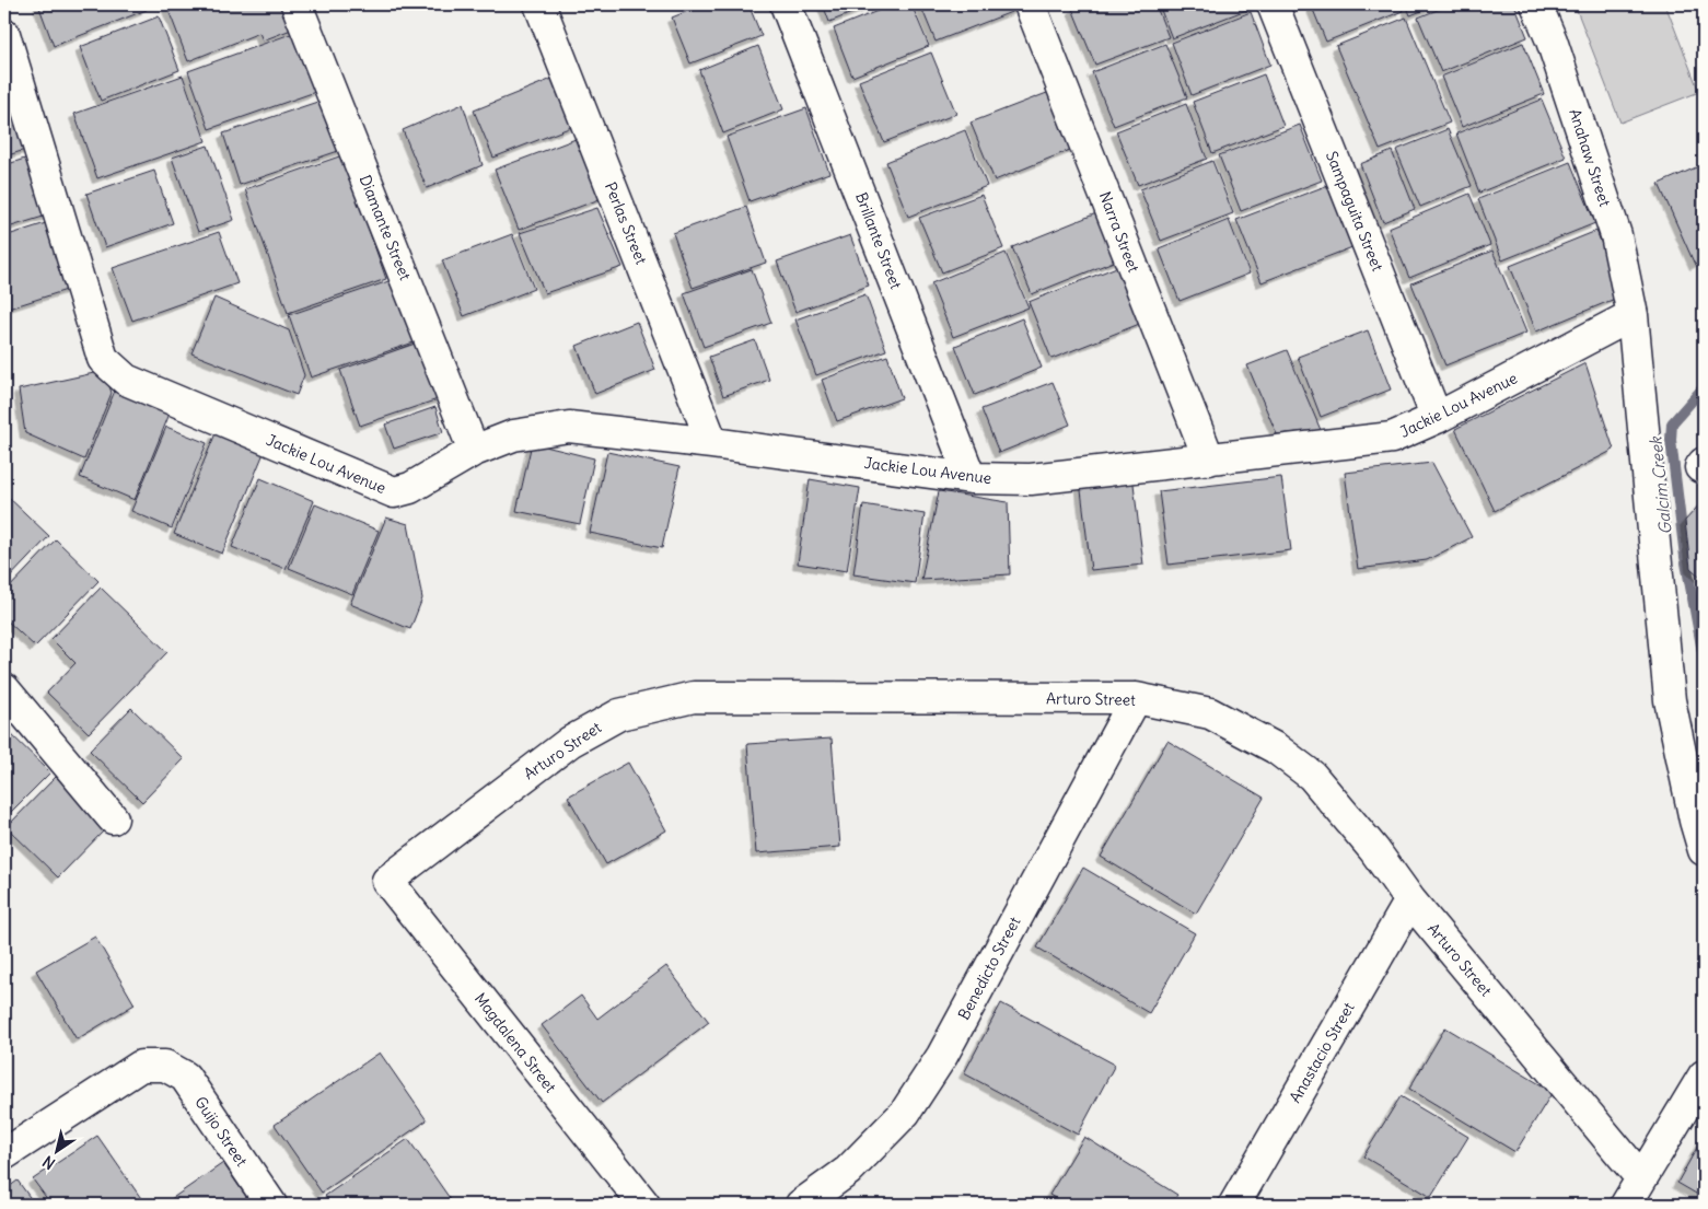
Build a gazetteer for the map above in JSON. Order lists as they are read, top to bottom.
{
  "streets": {
    "street": [
      "Anahaw Street",
      "Sampaguita Street",
      "Perlas Street",
      "Diamante Street",
      "Narra Street",
      "Brillante Street",
      "Jackie Lou Avenue",
      "Arturo Street",
      "Benedicto Street",
      "Magdalena Street",
      "Anastacio Street",
      "Guijo Street"
    ]
  },
  "crossings": [
    ["Anahaw Street", "Jackie Lou Avenue"],
    ["Sampaguita Street", "Jackie Lou Avenue"],
    ["Perlas Street", "Jackie Lou Avenue"],
    ["Diamante Street", "Jackie Lou Avenue"],
    ["Narra Street", "Jackie Lou Avenue"],
    ["Brillante Street", "Jackie Lou Avenue"],
    ["Arturo Street", "Benedicto Street"],
    ["Arturo Street", "Magdalena Street"],
    ["Arturo Street", "Anastacio Street"]
  ],
  "water": ["Galcim Creek"],
  "north": "bottom left"
}
